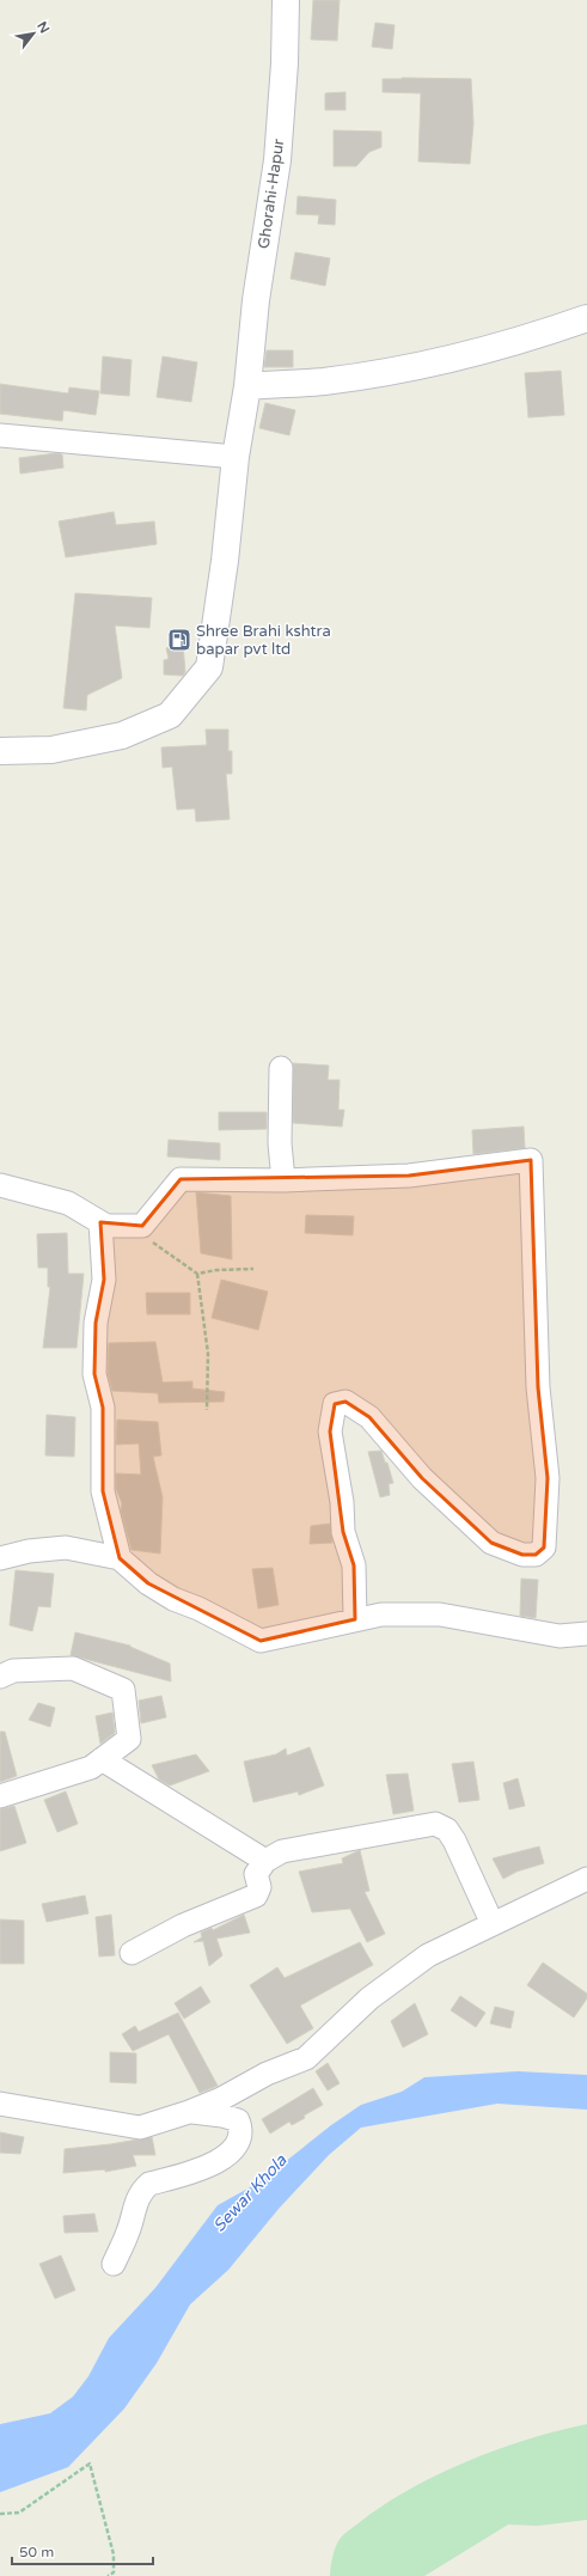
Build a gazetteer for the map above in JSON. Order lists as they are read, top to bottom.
{
  "streets": {
    "street": ["Ghorahi-Hapur"]
  },
  "water": ["Sewar Khola"],
  "places": {
    "fuel station": ["Shree Brahi kshtra bapar pvt ltd"]
  },
  "scale_bar": "50 m",
  "north": "top right"
}
